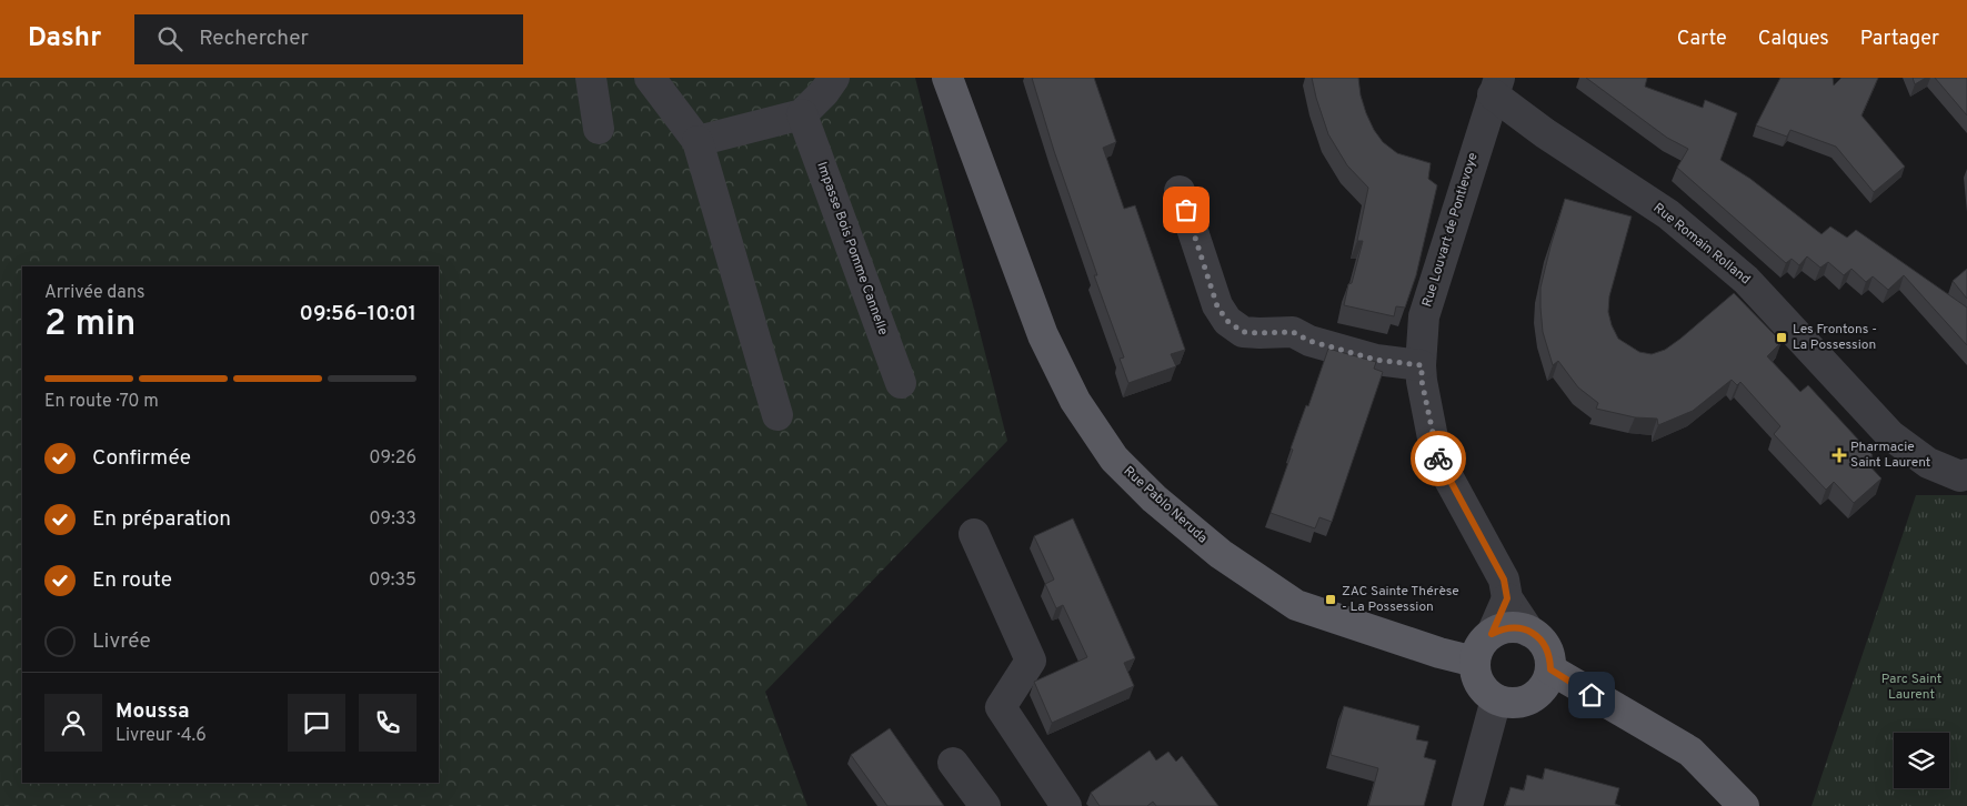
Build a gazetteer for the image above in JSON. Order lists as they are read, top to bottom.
{
  "streets": {
    "main road": ["Rue Pablo Neruda"],
    "street": ["Rue Louvart de Pontlevoye", "Rue Romain Rolland", "Impasse Bois Pomme Cannelle"]
  },
  "crossings": [
    ["Rue Louvart de Pontlevoye", "Rue Romain Rolland"],
    ["Rue Louvart de Pontlevoye", "Rue Pablo Neruda"]
  ],
  "parks": ["Parc Saint Laurent"],
  "places": {
    "transit": ["Les Frontons - La Possession", "ZAC Sainte Thérèse - La Possession"],
    "health": ["Pharmacie Saint Laurent"]
  },
  "page": {
    "header": "Dashr",
    "search": "Rechercher",
    "nav": ["Carte", "Calques", "Partager"],
    "heading": ["2 min", "Arrivée dans", "09:56–10:01"],
    "panel": ["Moussa", "Livreur · 4.6"],
    "bar": "En route · 70 m",
    "list": [
      ["Confirmée", "09:26"],
      ["En préparation", "09:33"],
      ["En route", "09:35"],
      "Livrée"
    ]
  }
}
